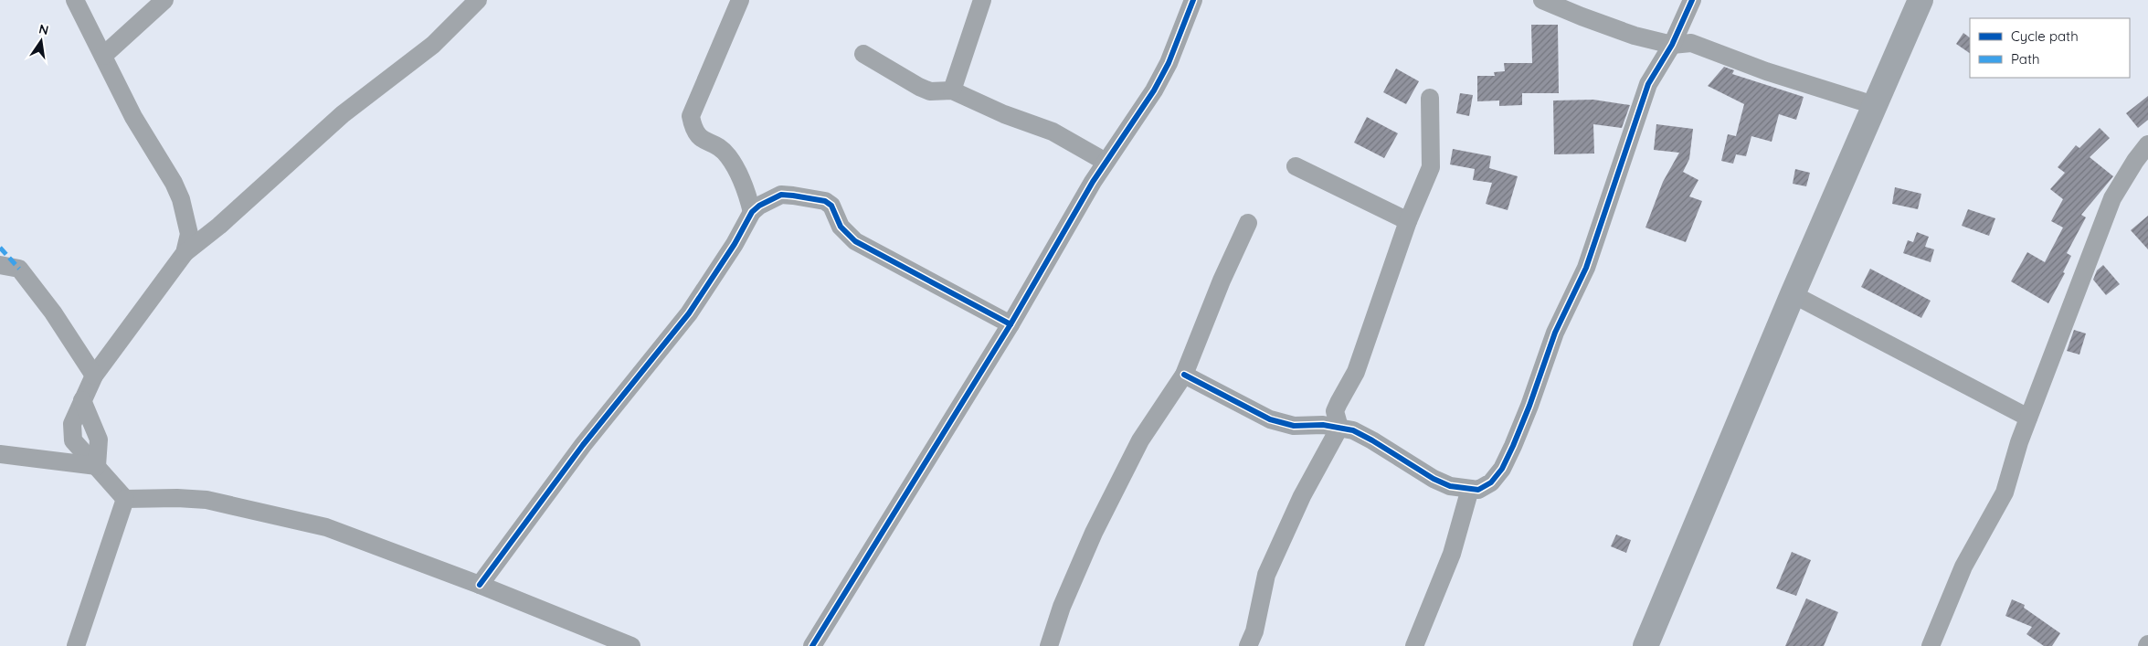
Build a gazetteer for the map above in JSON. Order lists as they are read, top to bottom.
{
  "legend": ["Cycle path", "Path"],
  "north": "top"
}
